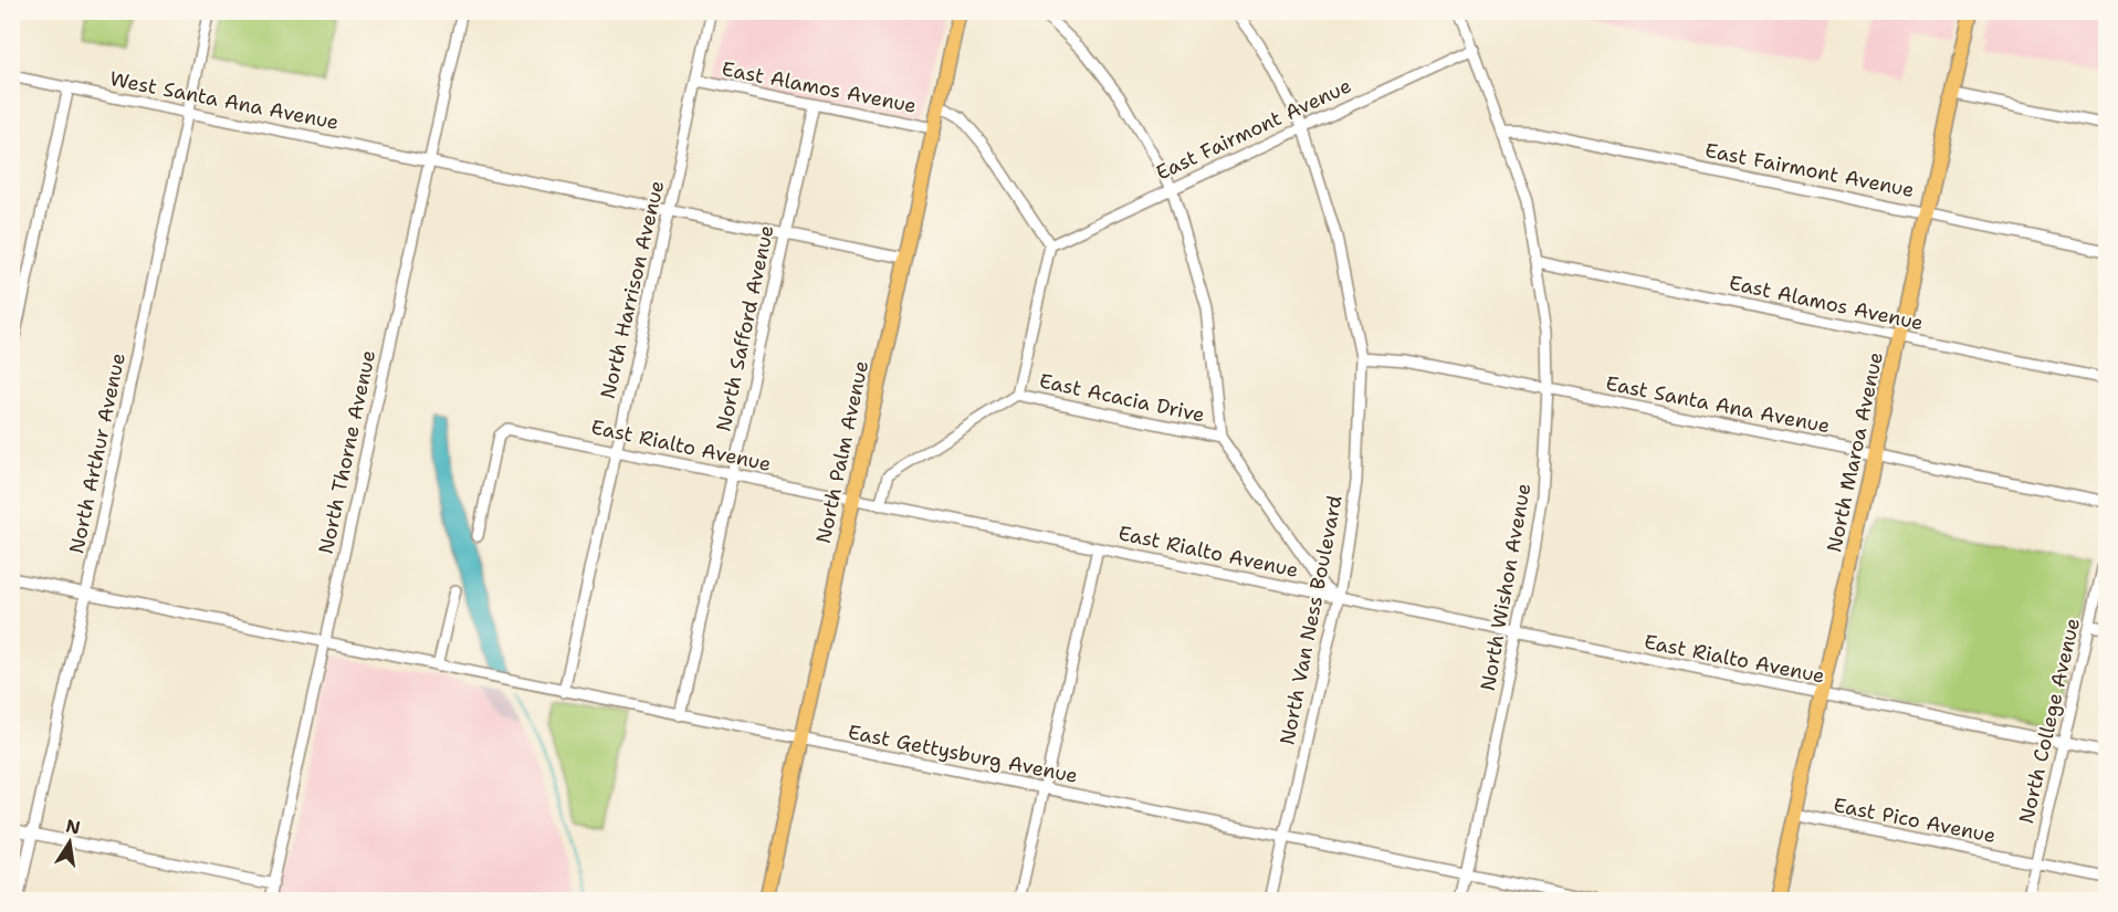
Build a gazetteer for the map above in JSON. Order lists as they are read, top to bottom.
{
  "streets": {
    "main road": ["North Palm Avenue", "North Maroa Avenue"],
    "street": [
      "East Alamos Avenue",
      "West Santa Ana Avenue",
      "East Fairmont Avenue",
      "North Harrison Avenue",
      "North Safford Avenue",
      "East Acacia Drive",
      "East Santa Ana Avenue",
      "East Rialto Avenue",
      "North Thorne Avenue",
      "North Arthur Avenue",
      "North Wishon Avenue",
      "North Van Ness Boulevard",
      "North College Avenue",
      "East Gettysburg Avenue",
      "East Pico Avenue"
    ]
  },
  "crossings": [
    ["East Alamos Avenue", "North Harrison Avenue"],
    ["East Alamos Avenue", "North Safford Avenue"],
    ["East Alamos Avenue", "North Palm Avenue"],
    ["East Alamos Avenue", "North Maroa Avenue"],
    ["East Alamos Avenue", "North Wishon Avenue"],
    ["West Santa Ana Avenue", "North Thorne Avenue"],
    ["West Santa Ana Avenue", "North Arthur Avenue"],
    ["East Fairmont Avenue", "North Maroa Avenue"],
    ["East Fairmont Avenue", "North Wishon Avenue"],
    ["East Fairmont Avenue", "North Van Ness Boulevard"],
    ["North Harrison Avenue", "East Rialto Avenue"],
    ["North Harrison Avenue", "East Gettysburg Avenue"],
    ["North Safford Avenue", "East Rialto Avenue"],
    ["North Safford Avenue", "East Gettysburg Avenue"],
    ["East Santa Ana Avenue", "North Maroa Avenue"],
    ["East Santa Ana Avenue", "North Wishon Avenue"],
    ["East Santa Ana Avenue", "North Van Ness Boulevard"],
    ["East Rialto Avenue", "North Palm Avenue"],
    ["East Rialto Avenue", "North Maroa Avenue"],
    ["East Rialto Avenue", "North Wishon Avenue"],
    ["East Rialto Avenue", "North Van Ness Boulevard"],
    ["East Rialto Avenue", "North College Avenue"],
    ["North Thorne Avenue", "East Gettysburg Avenue"],
    ["North Palm Avenue", "East Gettysburg Avenue"],
    ["North Maroa Avenue", "East Pico Avenue"],
    ["North Arthur Avenue", "East Gettysburg Avenue"],
    ["North Wishon Avenue", "East Gettysburg Avenue"],
    ["North Van Ness Boulevard", "East Gettysburg Avenue"],
    ["North College Avenue", "East Pico Avenue"]
  ],
  "north": "top"
}
